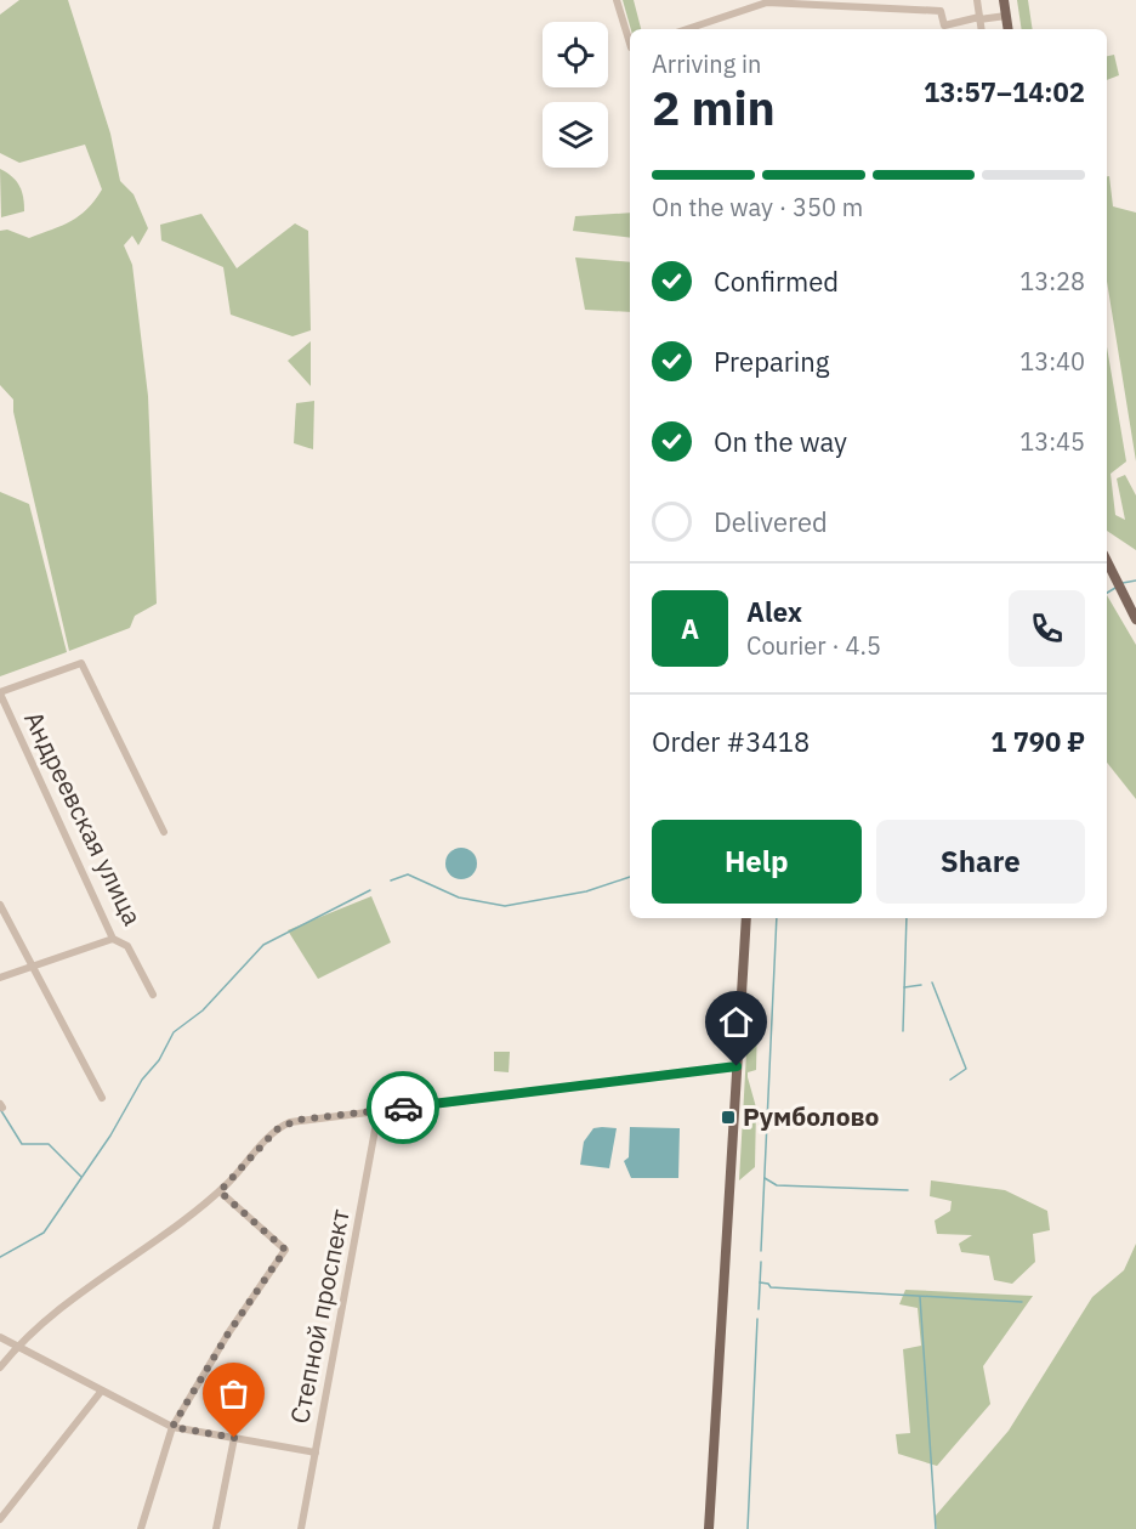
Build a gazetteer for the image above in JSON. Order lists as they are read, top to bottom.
{
  "streets": {
    "street": ["Андреевская улица", "Степной проспект"]
  },
  "places": {
    "transit": ["Румболово"]
  },
  "page": {
    "heading": ["2 min", "Arriving in", "13:57–14:02"],
    "panel": [
      "Alex",
      "Courier · 4.5",
      "Order #3418",
      "1 790 ₽"
    ],
    "bar": "On the way · 350 m",
    "list": [
      ["Confirmed", "13:28"],
      ["Preparing", "13:40"],
      ["On the way", "13:45"],
      "Delivered"
    ],
    "round": "A",
    "buttons": ["Help", "Share"]
  }
}
